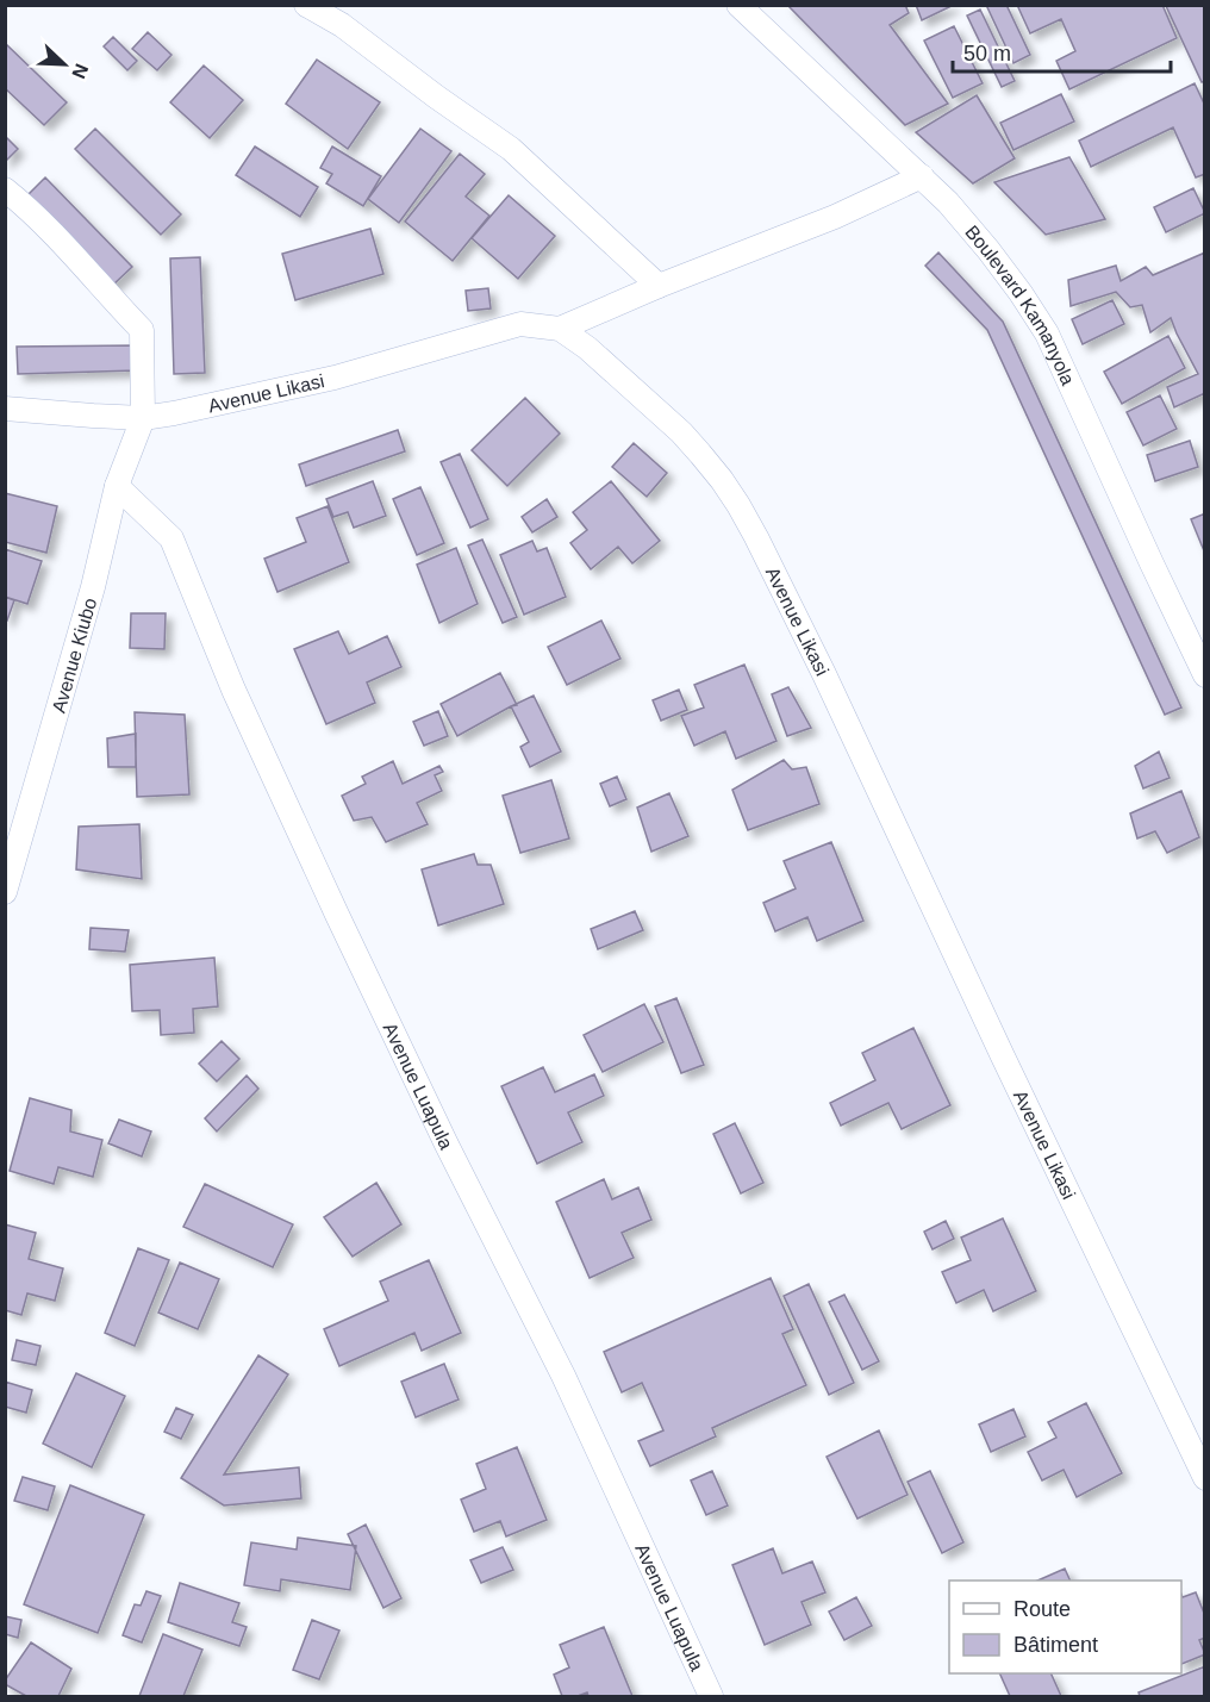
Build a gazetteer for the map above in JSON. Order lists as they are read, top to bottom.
{
  "streets": {
    "street": [
      "Boulevard Kamanyola",
      "Avenue Likasi",
      "Avenue Kiubo",
      "Avenue Luapula"
    ]
  },
  "crossings": [
    ["Avenue Likasi", "Avenue Kiubo"],
    ["Avenue Kiubo", "Avenue Luapula"]
  ],
  "legend": ["Route", "Bâtiment"],
  "scale_bar": "50 m",
  "north": "bottom right"
}
